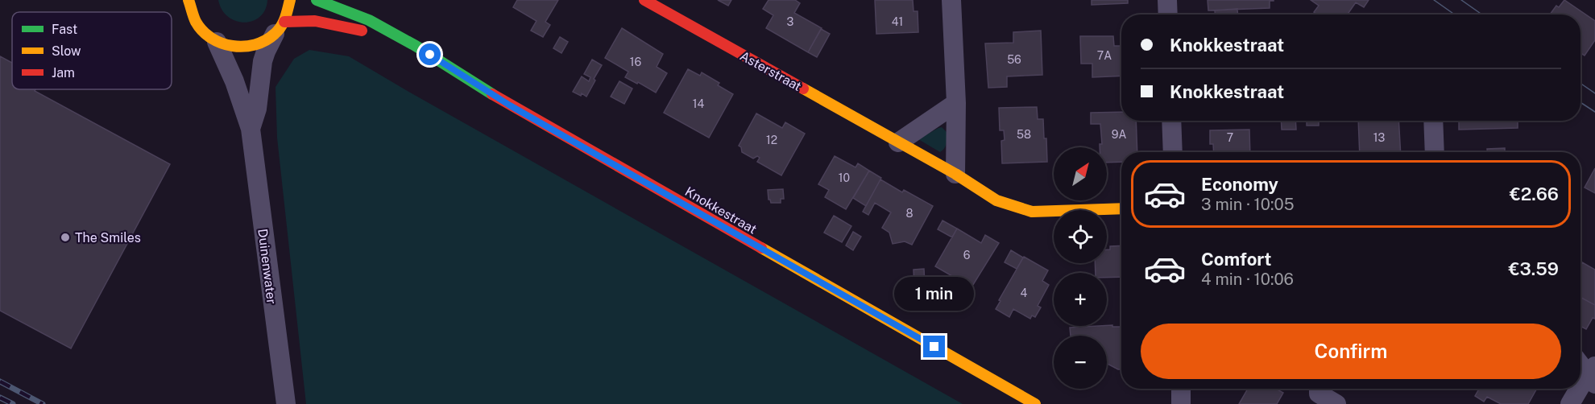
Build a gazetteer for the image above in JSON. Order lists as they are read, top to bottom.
{
  "streets": {
    "street": ["Asterstraat", "Knokkestraat", "Duinenwater"]
  },
  "crossings": [
    ["Knokkestraat", "Duinenwater"]
  ],
  "places": ["The Smiles"],
  "house_numbers": [
    "3",
    "41",
    "7A",
    "56",
    "16",
    "14",
    "58",
    "9A",
    "7",
    "13",
    "12",
    "10",
    "8",
    "6",
    "4"
  ],
  "legend": ["Fast", "Slow", "Jam"],
  "north": "top right",
  "page": {
    "banner": ["Knokkestraat", "Knokkestraat"],
    "map_buttons": ["+", "−"],
    "list": [
      {
        "name": "Economy",
        "note": "3 min · 10:05",
        "value": "€2.66"
      },
      {
        "name": "Comfort",
        "note": "4 min · 10:06",
        "value": "€3.59"
      }
    ],
    "bubble": "1 min",
    "buttons": "Confirm"
  }
}
